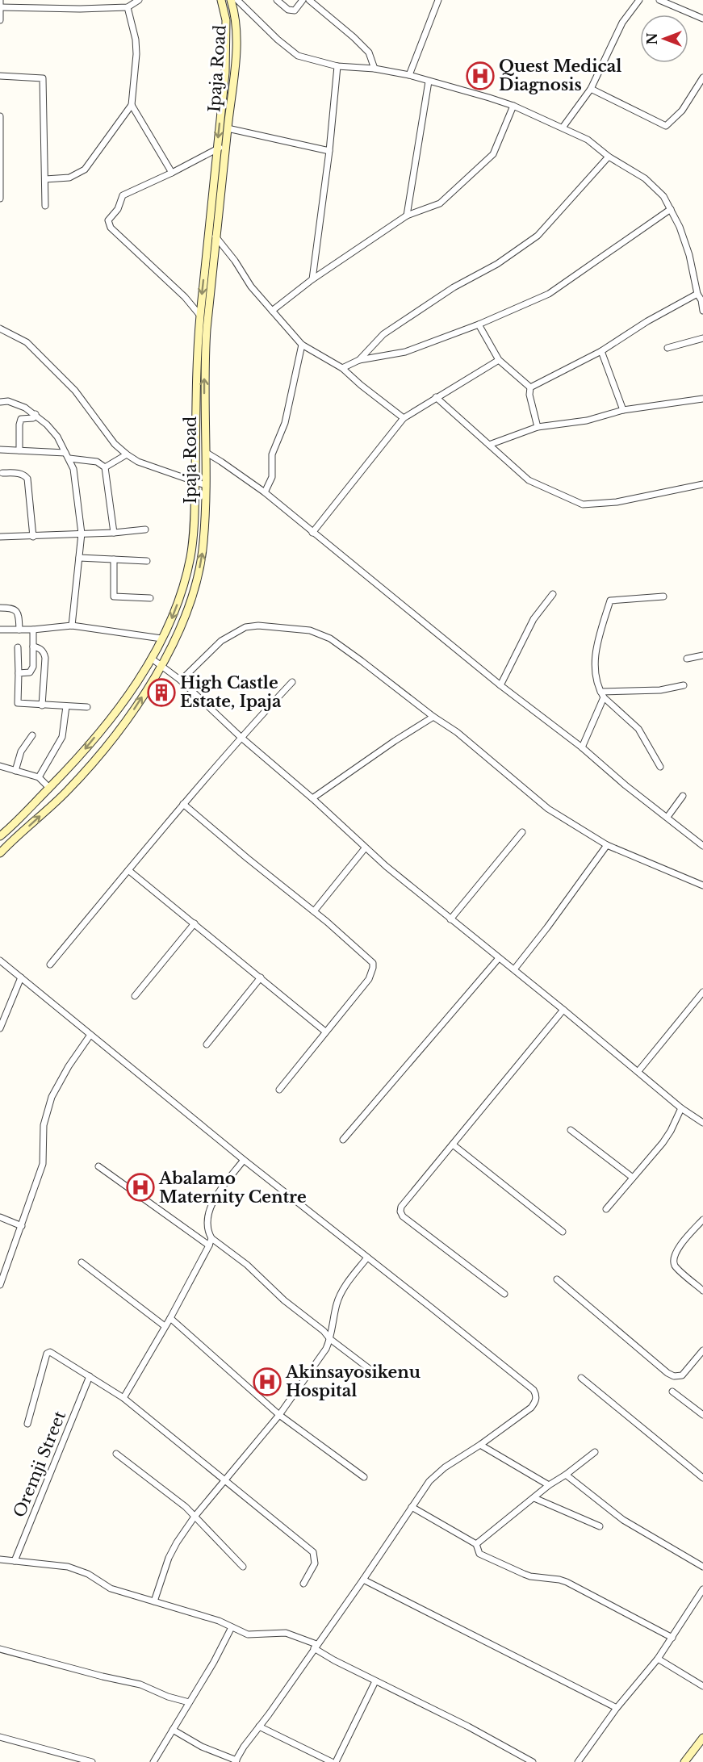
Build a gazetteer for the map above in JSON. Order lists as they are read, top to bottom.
{
  "streets": {
    "main road": ["Ipaja Road"],
    "street": ["Oremji Street"]
  },
  "places": {
    "hospital": ["Quest Medical Diagnosis", "Abalamo Maternity Centre", "Akinsayosikenu Hospital"],
    "building": ["High Castle Estate, Ipaja"]
  },
  "north": "left"
}
